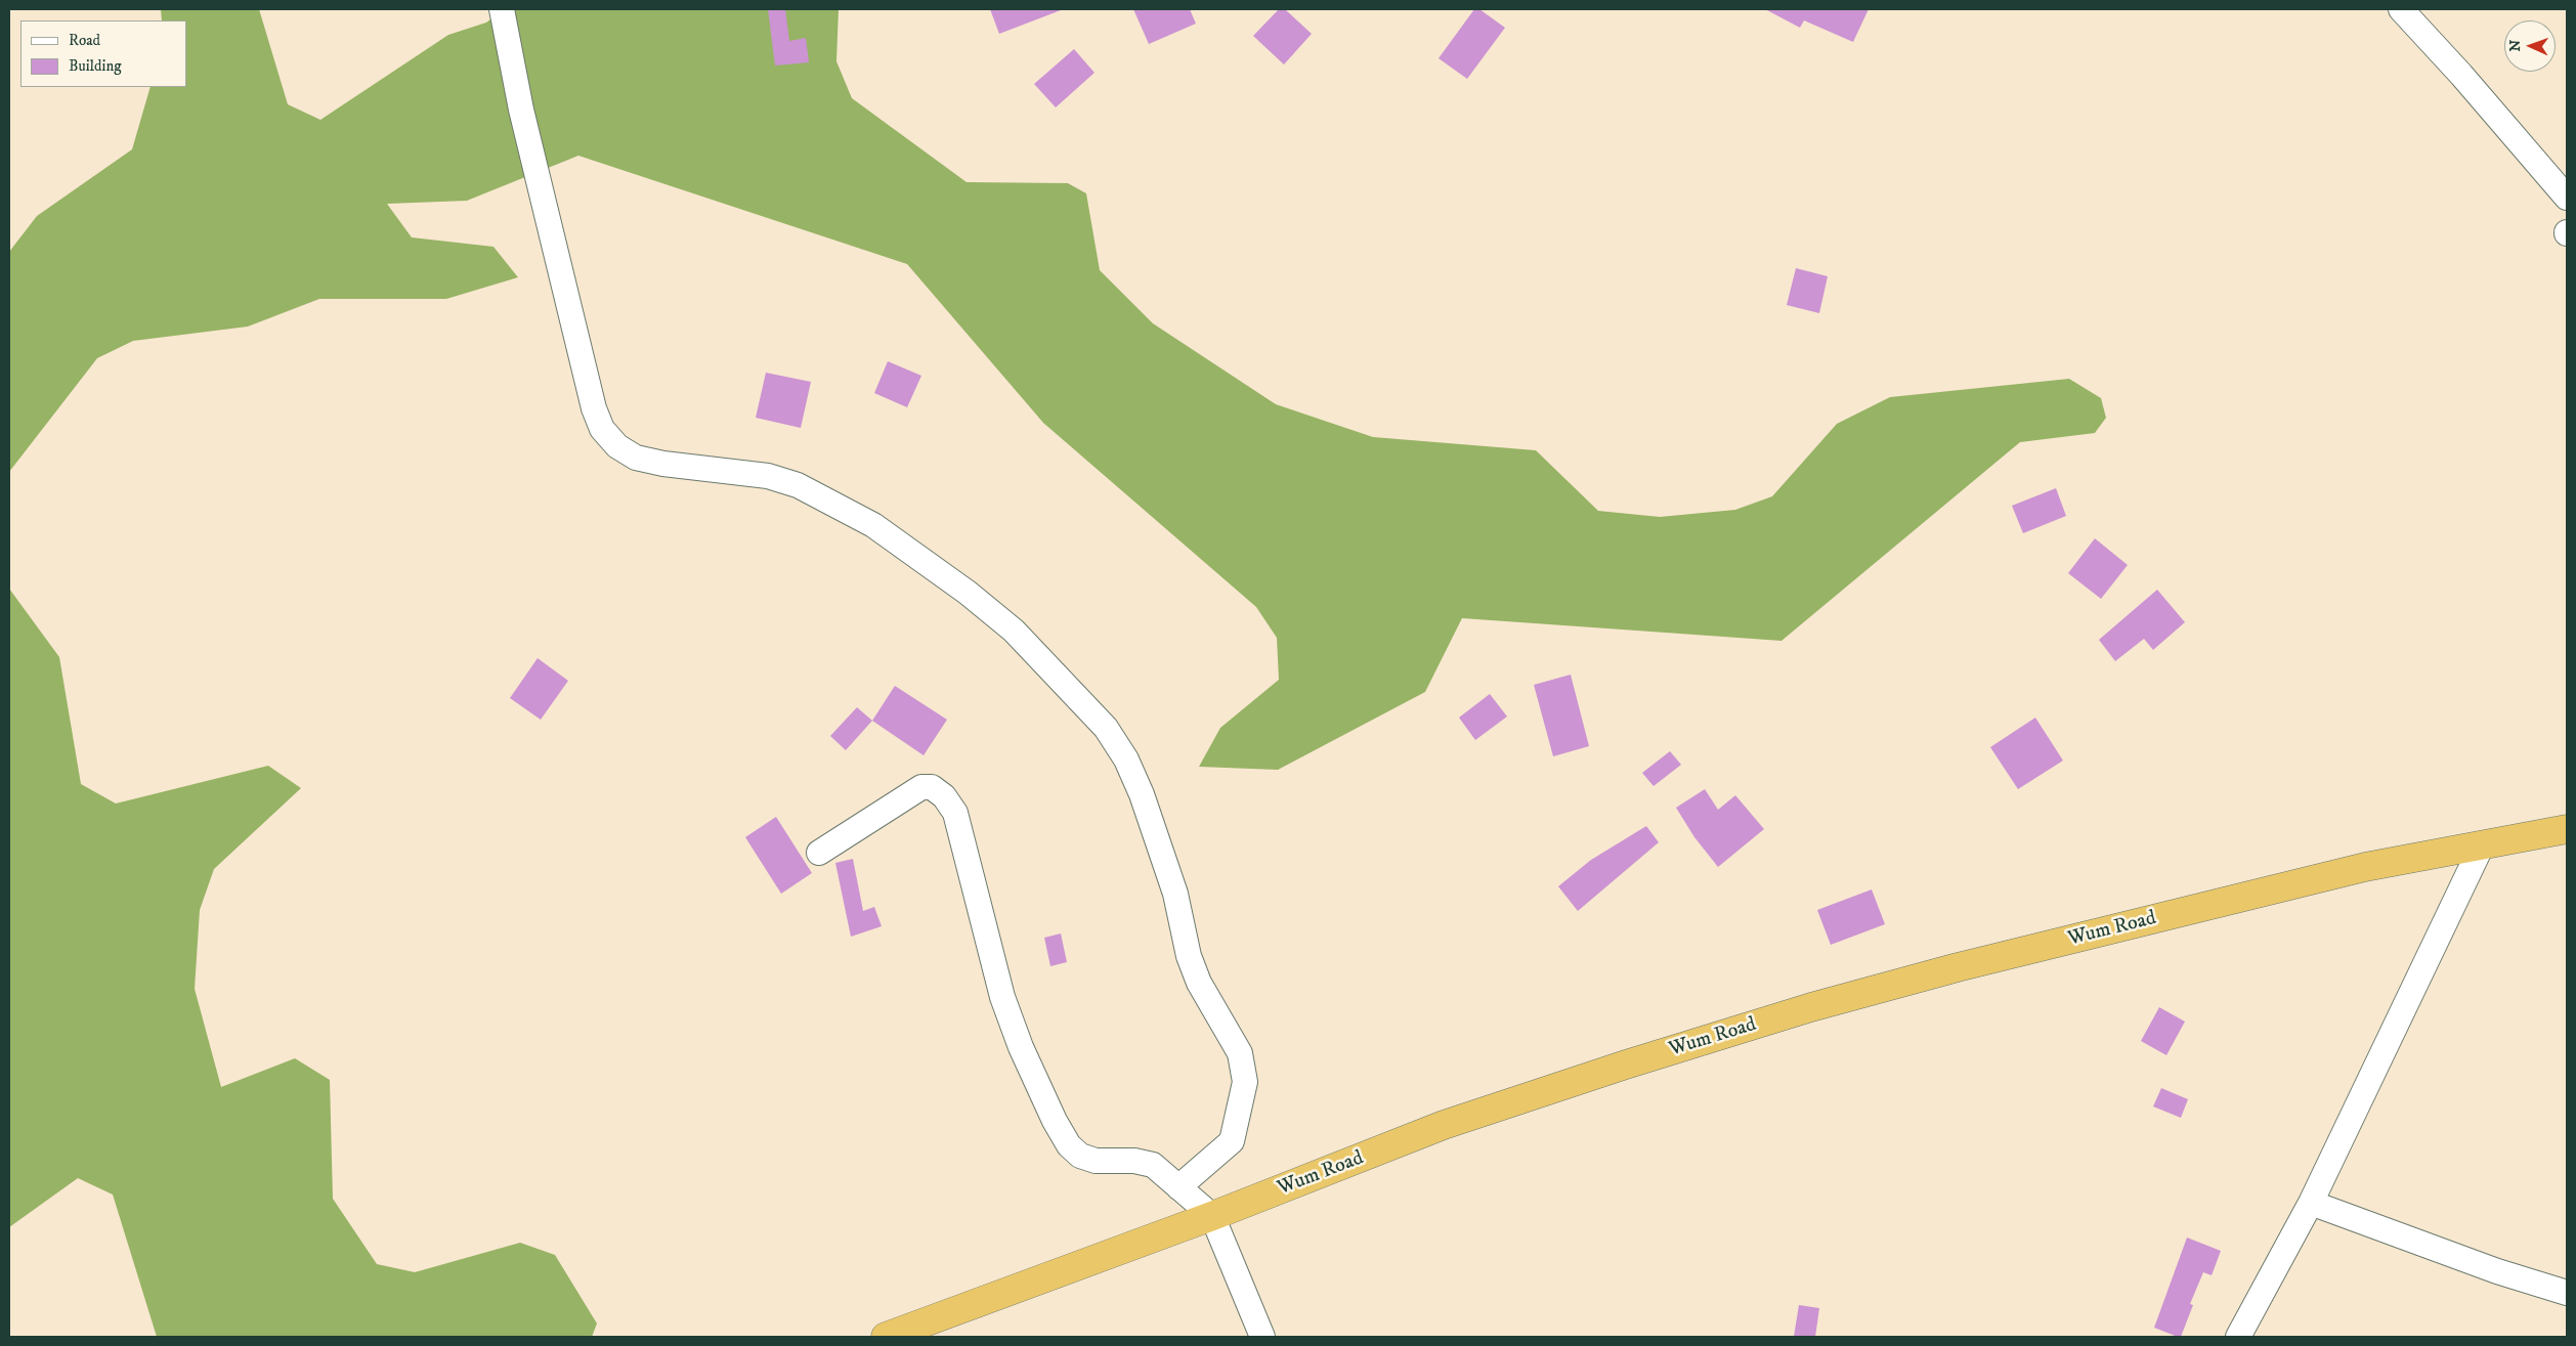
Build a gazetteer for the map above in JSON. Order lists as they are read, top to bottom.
{
  "streets": {
    "highway": ["Wum Road"]
  },
  "legend": ["Road", "Building"],
  "north": "left"
}
